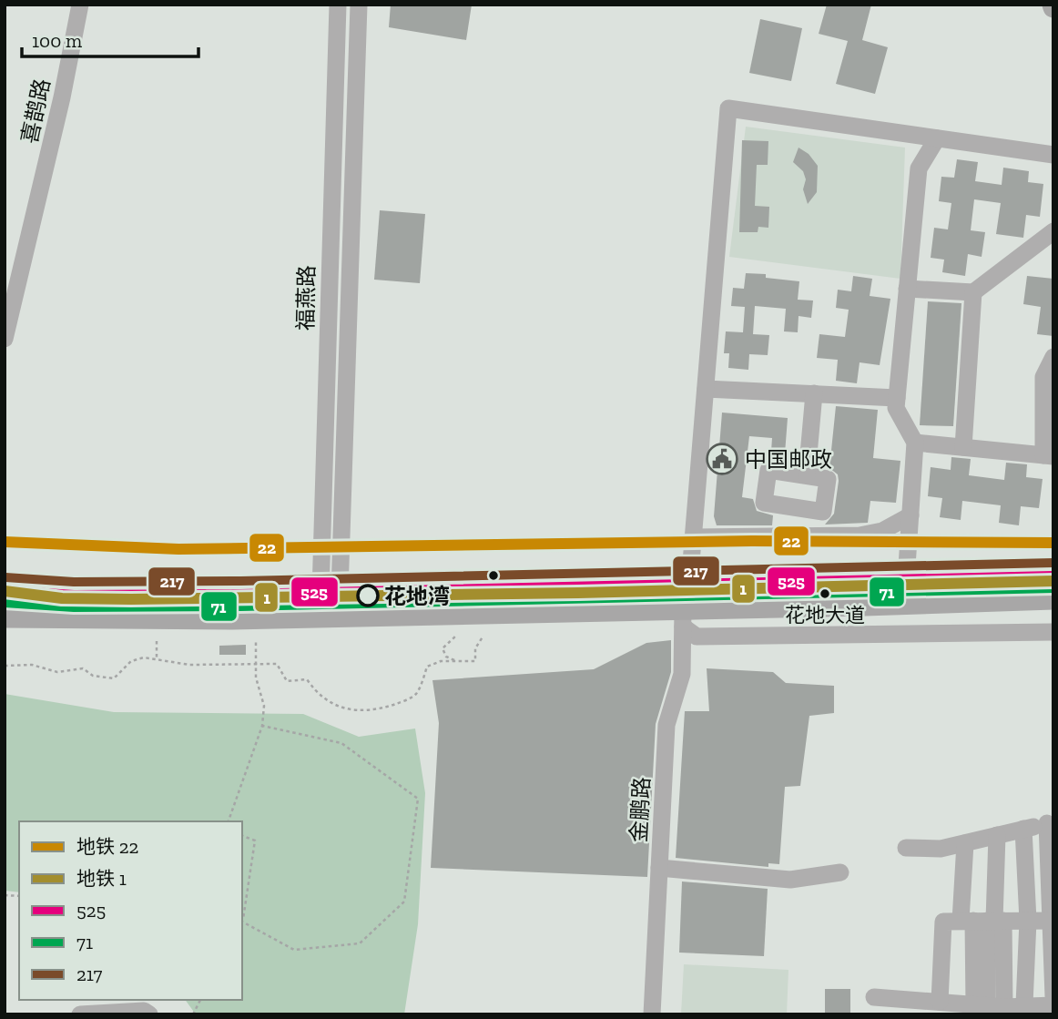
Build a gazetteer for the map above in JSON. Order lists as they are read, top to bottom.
{
  "streets": {
    "street": ["喜鹊路", "福燕路", "金鹏路"]
  },
  "places": {
    "public building": ["中国邮政"],
    "other": ["花地大道", "花地湾"]
  },
  "lines": [
    "metro line 22",
    "transit line 217",
    "transit line 525",
    "metro line 1",
    "transit line 71"
  ],
  "legend": [
    "地铁 22",
    "地铁 1",
    "525",
    "71",
    "217"
  ],
  "scale_bar": "100 m"
}
